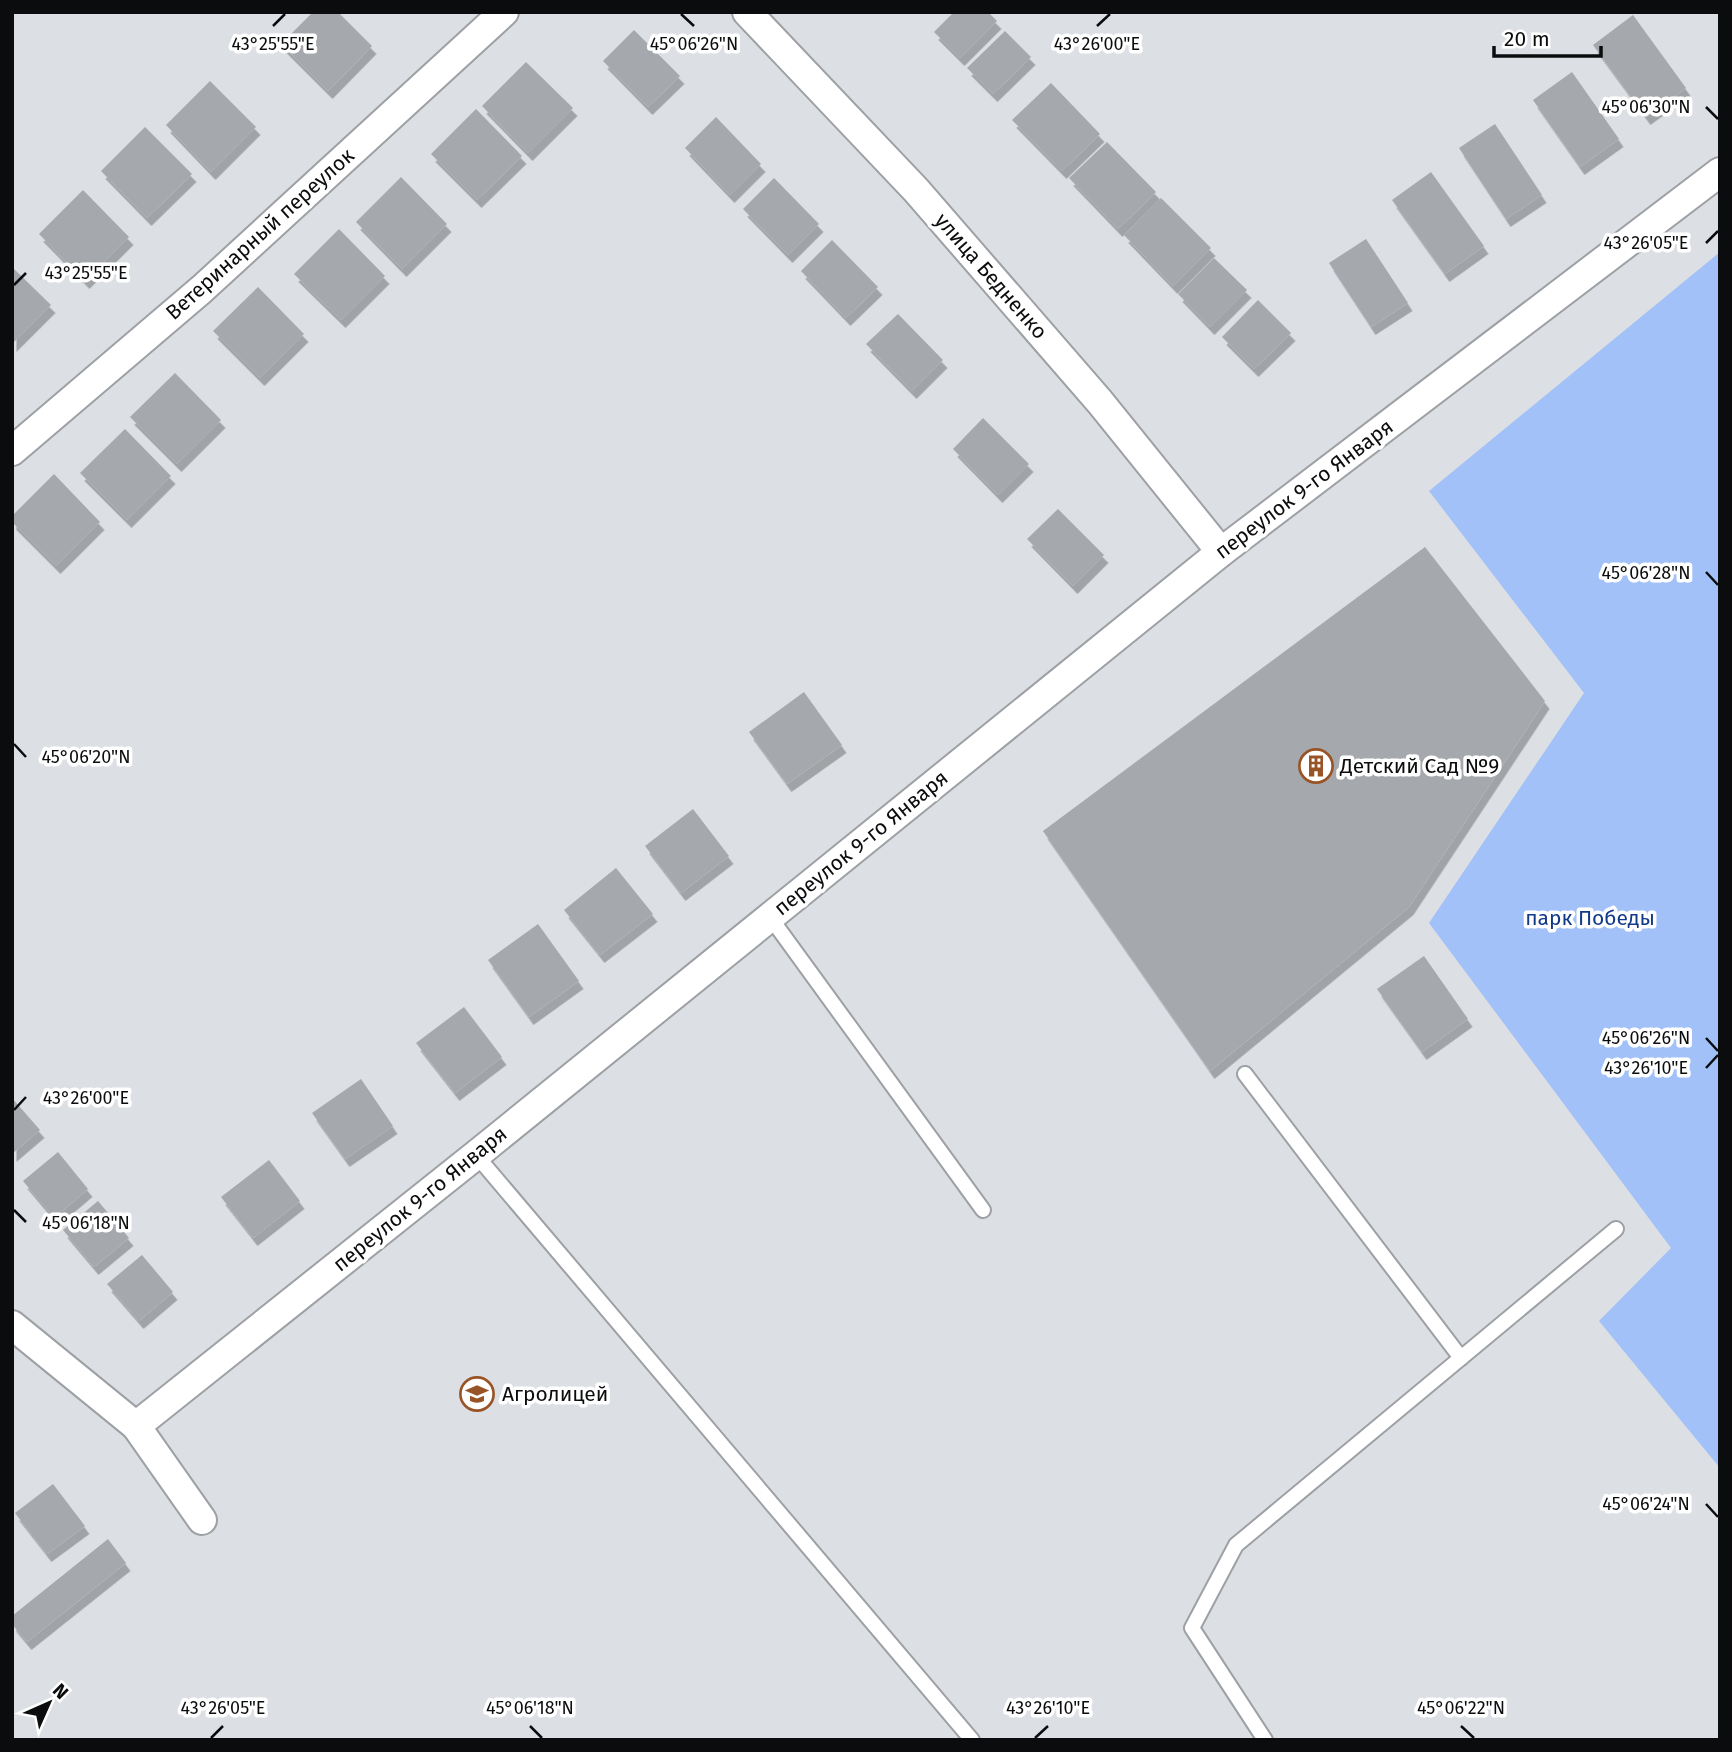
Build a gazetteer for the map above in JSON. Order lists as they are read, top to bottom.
{
  "streets": {
    "street": ["Ветеринарный переулок", "улица Бедненко", "переулок 9-го Января"]
  },
  "crossings": [
    ["улица Бедненко", "переулок 9-го Января"]
  ],
  "parks": ["парк Победы"],
  "places": {
    "building": ["Детский Сад №9"],
    "school or university": ["Агролицей"]
  },
  "scale_bar": "20 m",
  "north": "top right",
  "coordinates": [
    "43°25'55\"E",
    "45°06'26\"N",
    "43°26'00\"E",
    "45°06'30\"N",
    "43°26'05\"E",
    "45°06'28\"N",
    "45°06'20\"N",
    "43°26'10\"E",
    "45°06'18\"N",
    "45°06'24\"N",
    "45°06'22\"N"
  ]
}
